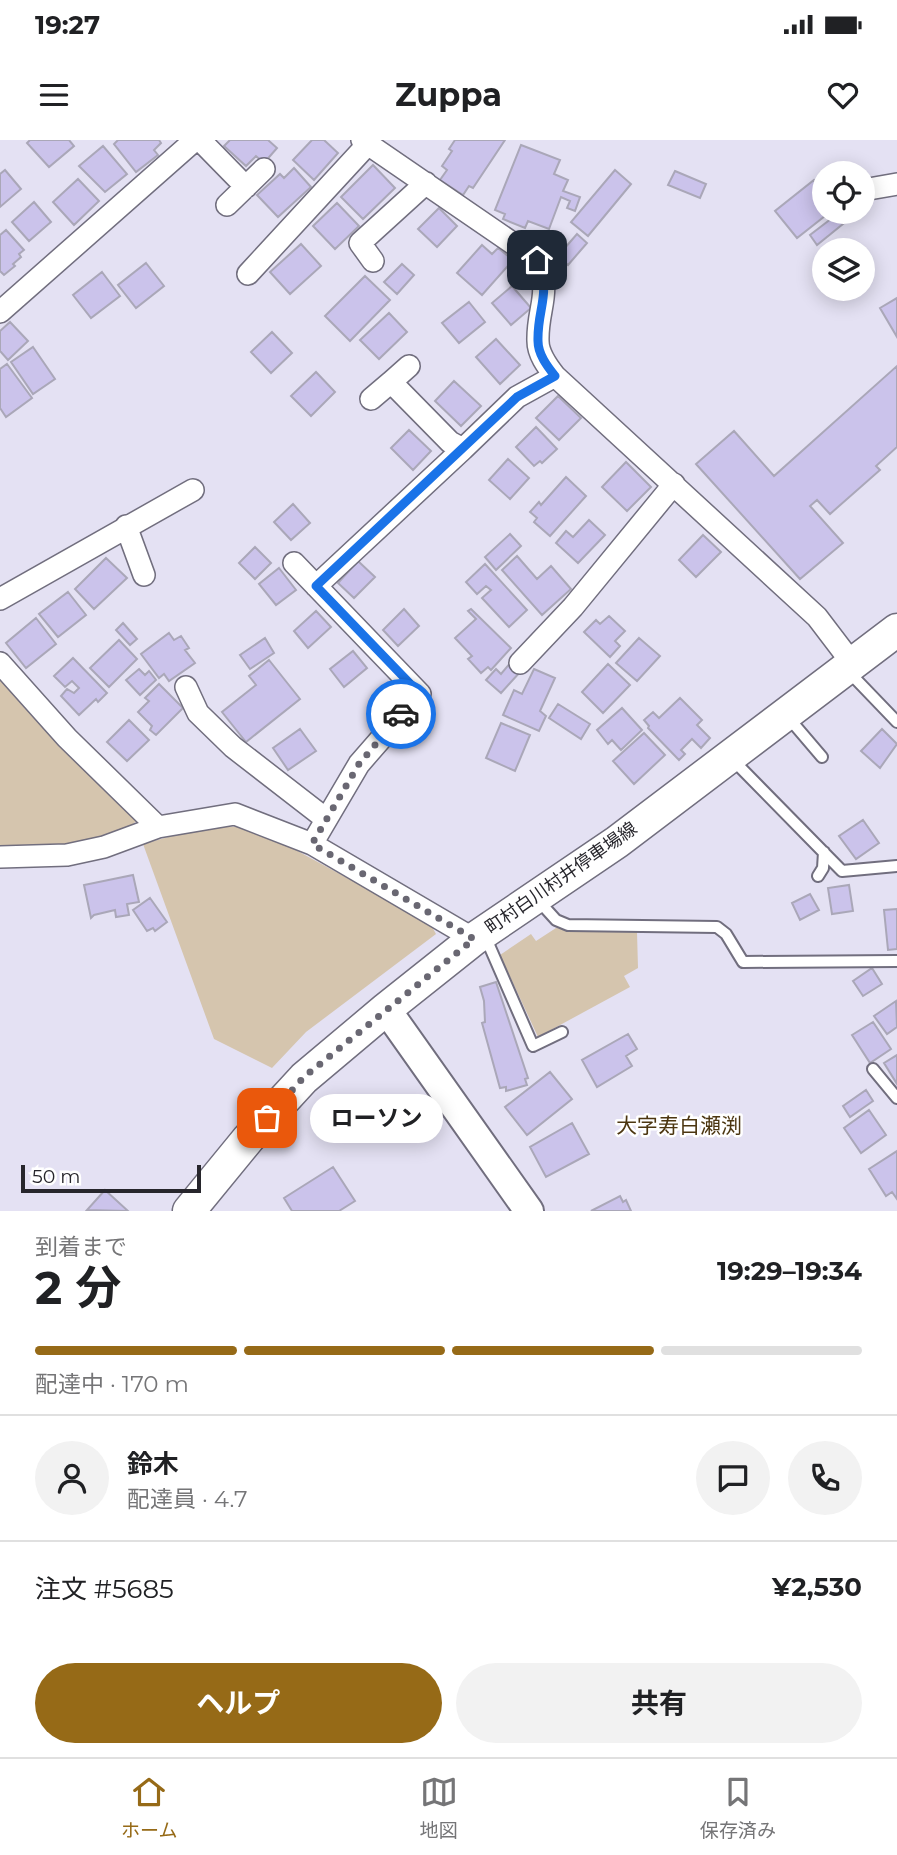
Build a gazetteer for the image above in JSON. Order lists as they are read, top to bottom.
{
  "streets": {
    "main road": ["町村白川村井停車場線"]
  },
  "districts": ["大字寿白瀬渕"],
  "places": ["ローソン"],
  "scale_bar": "50 m",
  "page": {
    "status": "19:27",
    "header": "Zuppa",
    "bubble": "ローソン",
    "scale": "50 m",
    "heading": ["2 分", "到着まで", "19:29–19:34"],
    "panel": [
      "鈴木",
      "配達員 · 4.7",
      "注文 #5685",
      "¥2,530"
    ],
    "bar": "配達中 · 170 m",
    "buttons": ["ヘルプ", "共有"],
    "tabs": ["ホーム", "地図", "保存済み"]
  }
}
